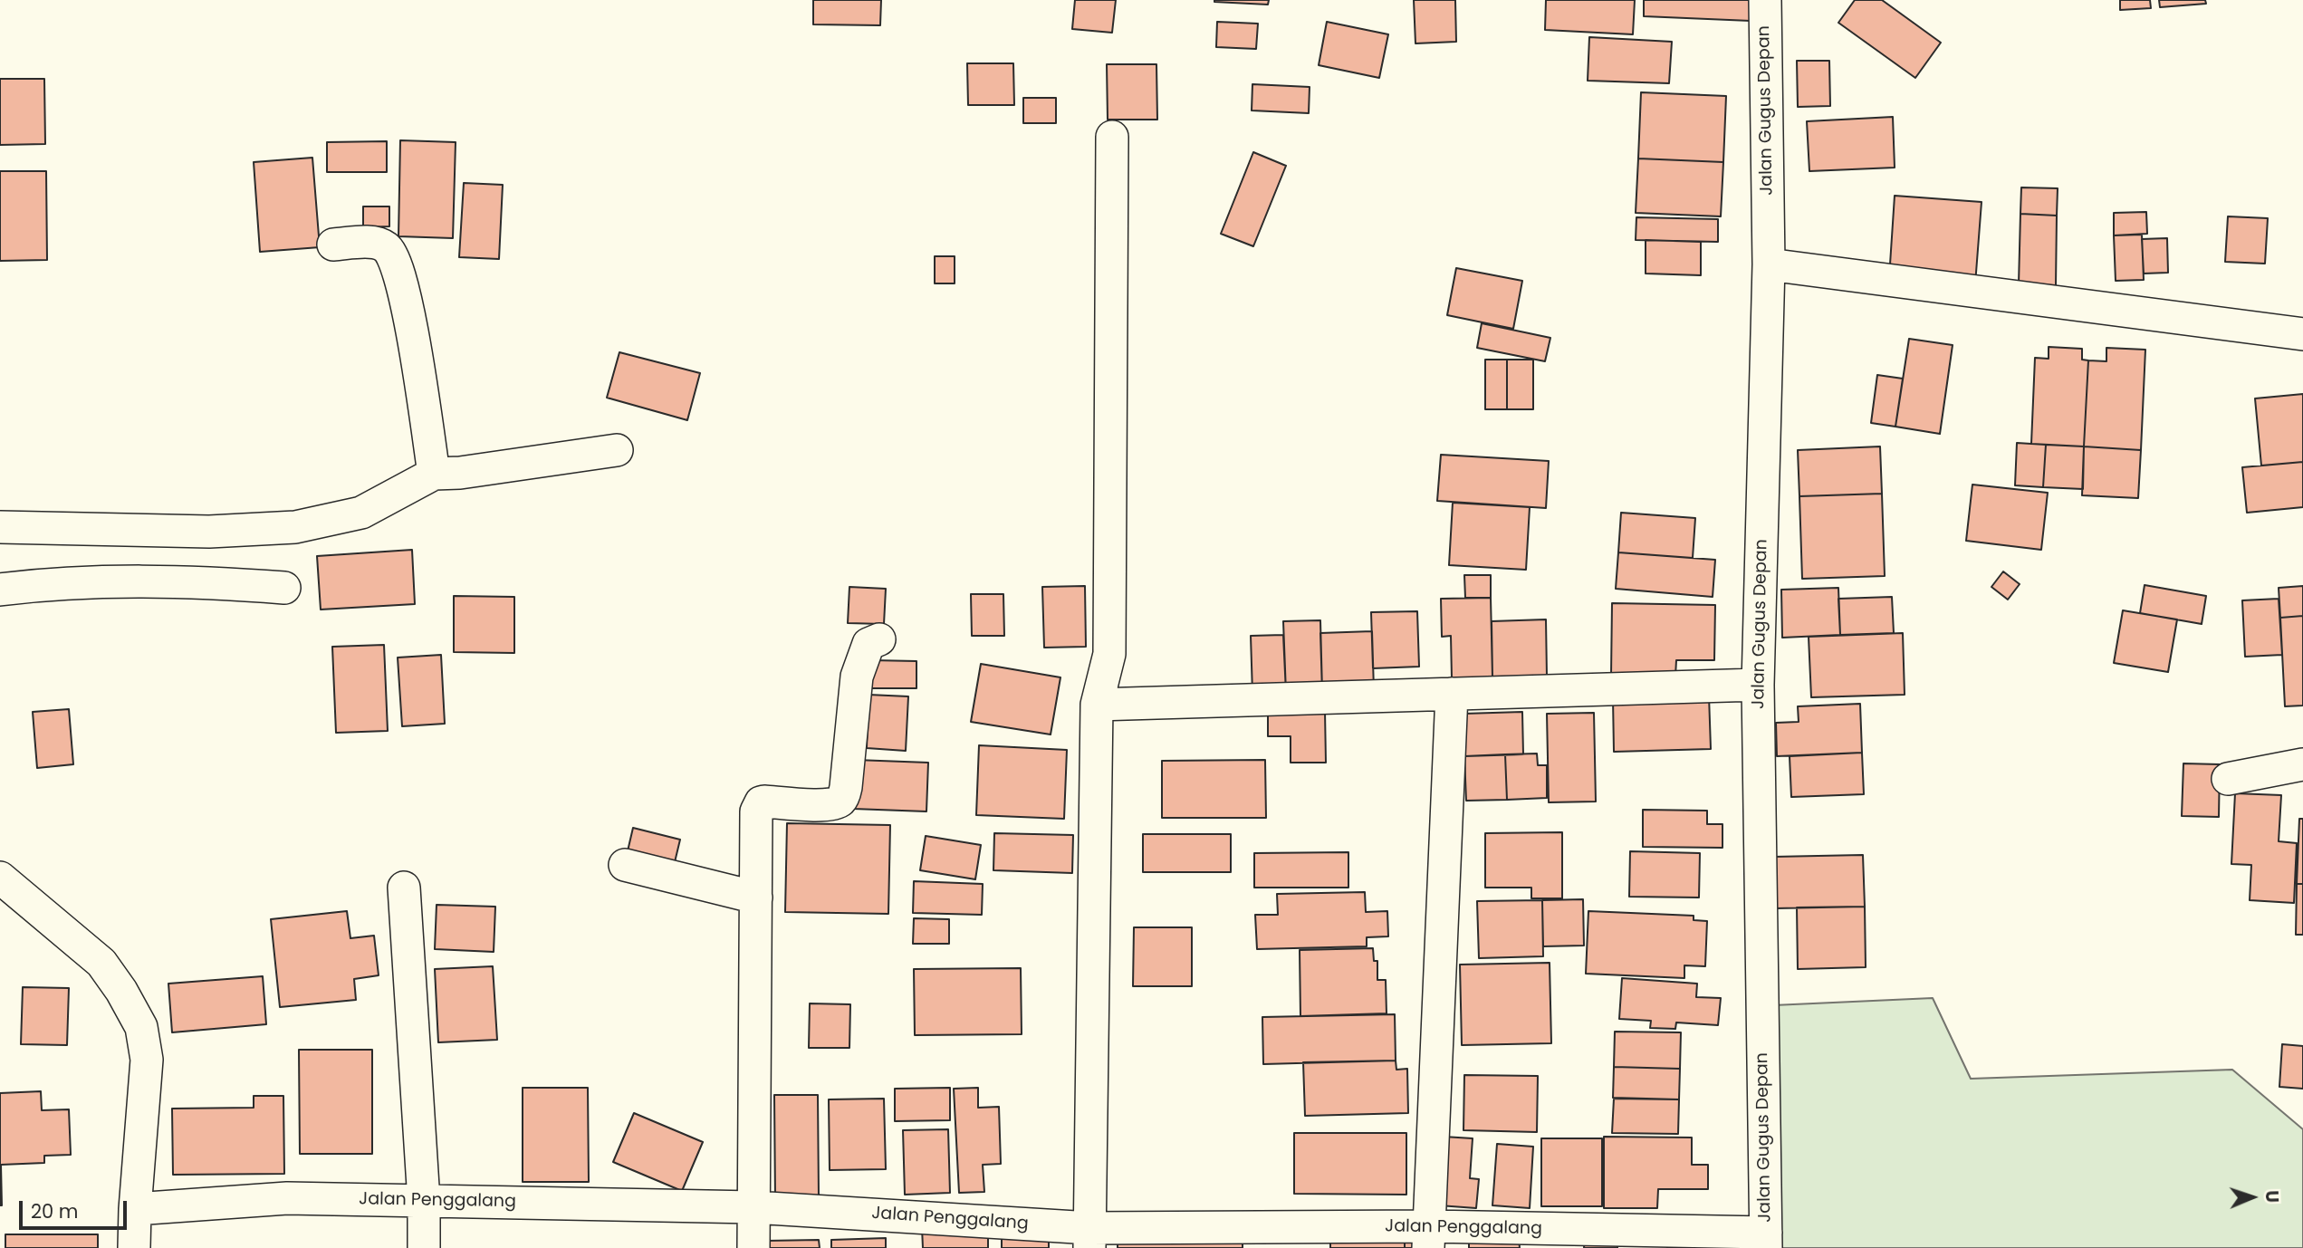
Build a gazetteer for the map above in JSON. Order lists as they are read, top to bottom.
{
  "streets": {
    "street": ["Jalan Gugus Depan", "Jalan Penggalang"]
  },
  "crossings": [
    ["Jalan Gugus Depan", "Jalan Penggalang"]
  ],
  "scale_bar": "20 m",
  "north": "right"
}
